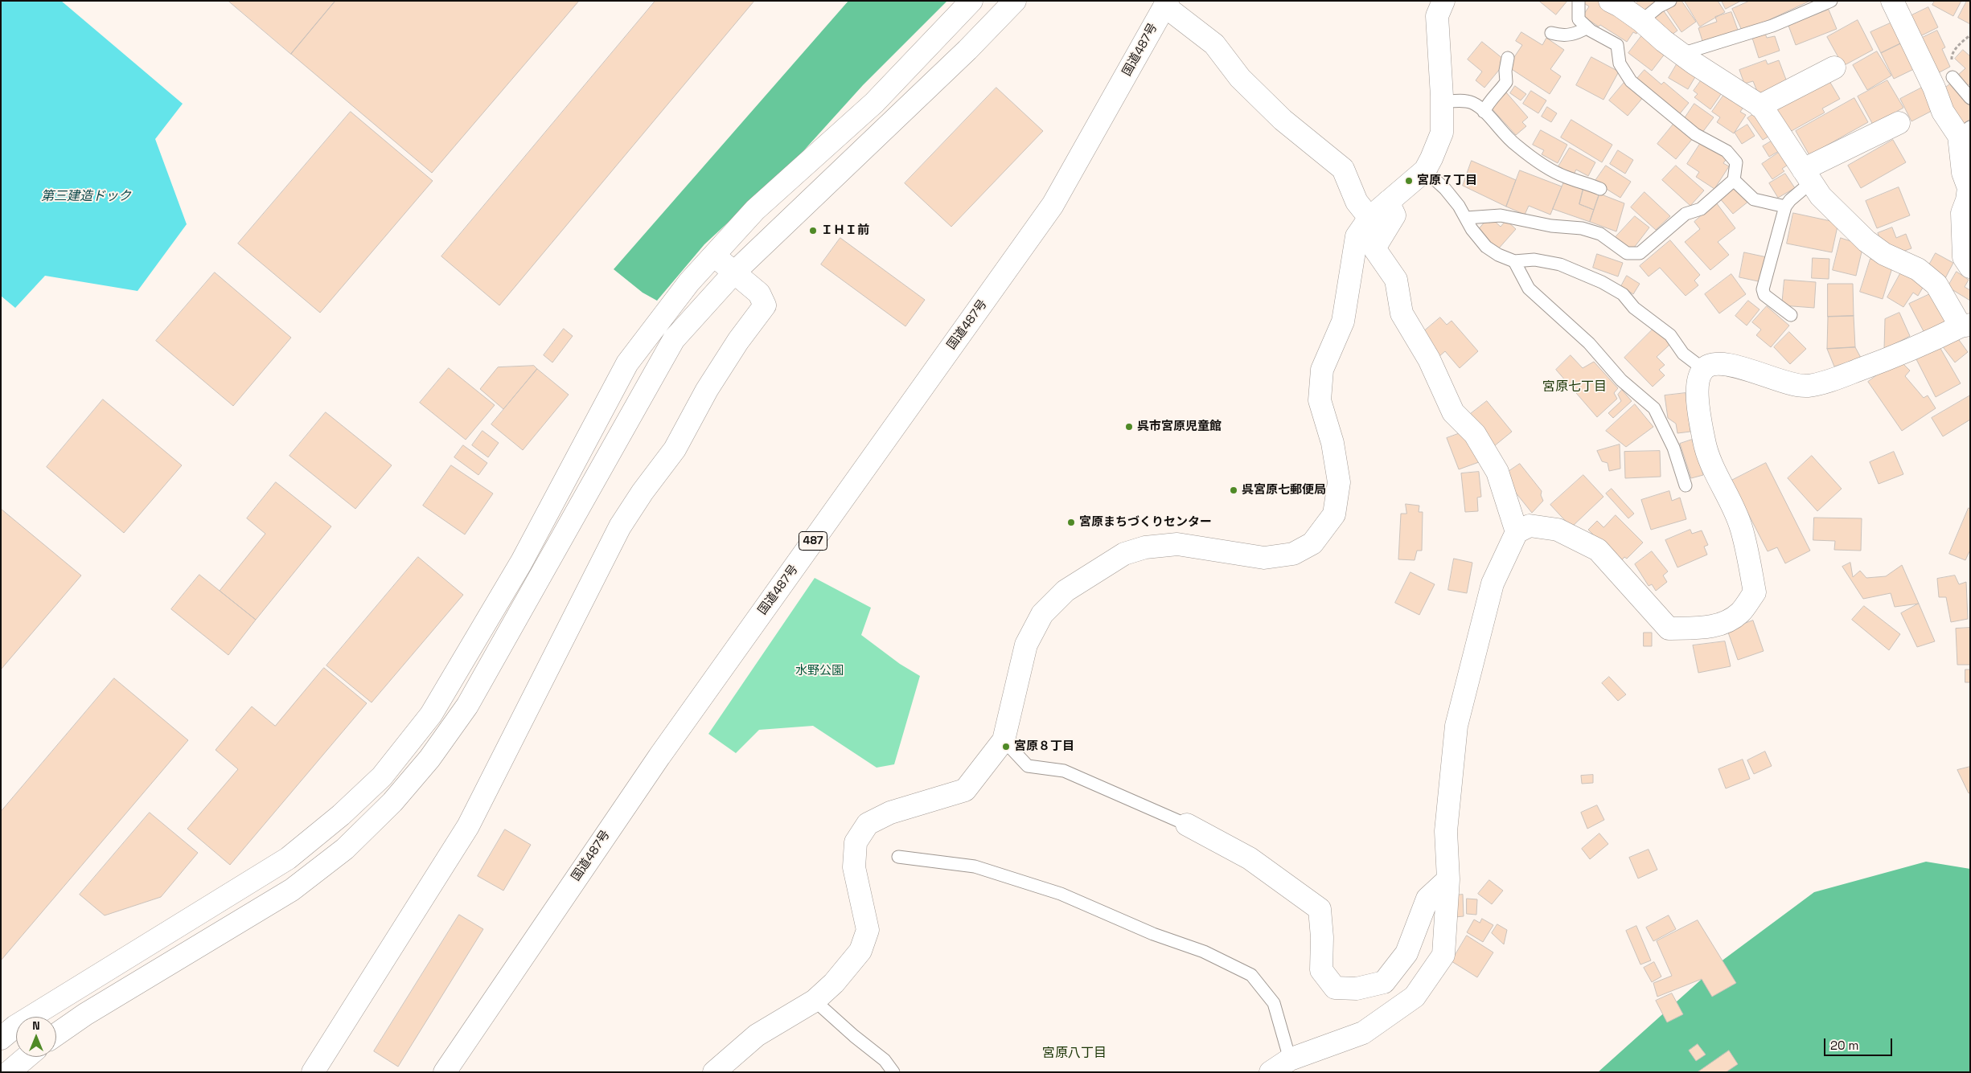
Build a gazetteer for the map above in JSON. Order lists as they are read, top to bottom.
{
  "streets": {
    "main road": ["国道487号", "487"]
  },
  "districts": ["宮原七丁目", "宮原八丁目"],
  "water": ["第三建造ドック"],
  "parks": ["水野公園"],
  "places": [
    "宮原７丁目",
    "ＩＨＩ前",
    "呉市宮原児童館",
    "呉宮原七郵便局",
    "宮原まちづくりセンター",
    "宮原８丁目"
  ],
  "scale_bar": "20 m",
  "north": "top"
}
